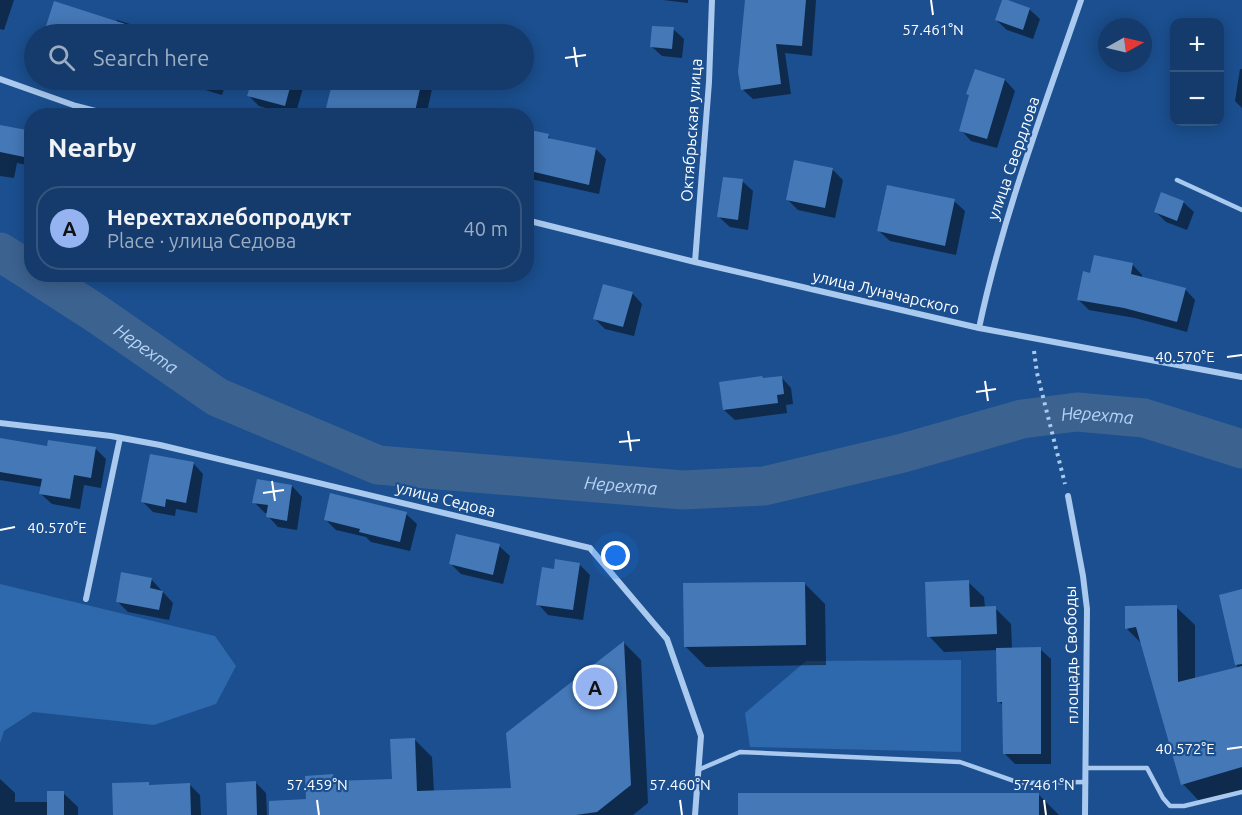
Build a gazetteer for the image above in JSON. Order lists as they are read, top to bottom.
{
  "streets": {
    "street": [
      "Октябрьская улица",
      "улица Свердлова",
      "улица Луначарского",
      "улица Седова",
      "площадь Свободы"
    ]
  },
  "crossings": [
    ["Октябрьская улица", "улица Луначарского"],
    ["улица Свердлова", "улица Луначарского"]
  ],
  "water": ["Нерехта"],
  "north": "right",
  "page": {
    "map_buttons": ["+", "−"],
    "search": "Search here",
    "heading": "Nearby",
    "list": [
      {
        "mark": "A",
        "name": "Нерехтахлебопродукт",
        "note": "Place · улица Седова",
        "value": "40 m"
      }
    ],
    "pins": "A"
  },
  "coordinates": [
    "57.461°N",
    "40.570°E",
    "40.572°E",
    "57.459°N",
    "57.460°N"
  ]
}
